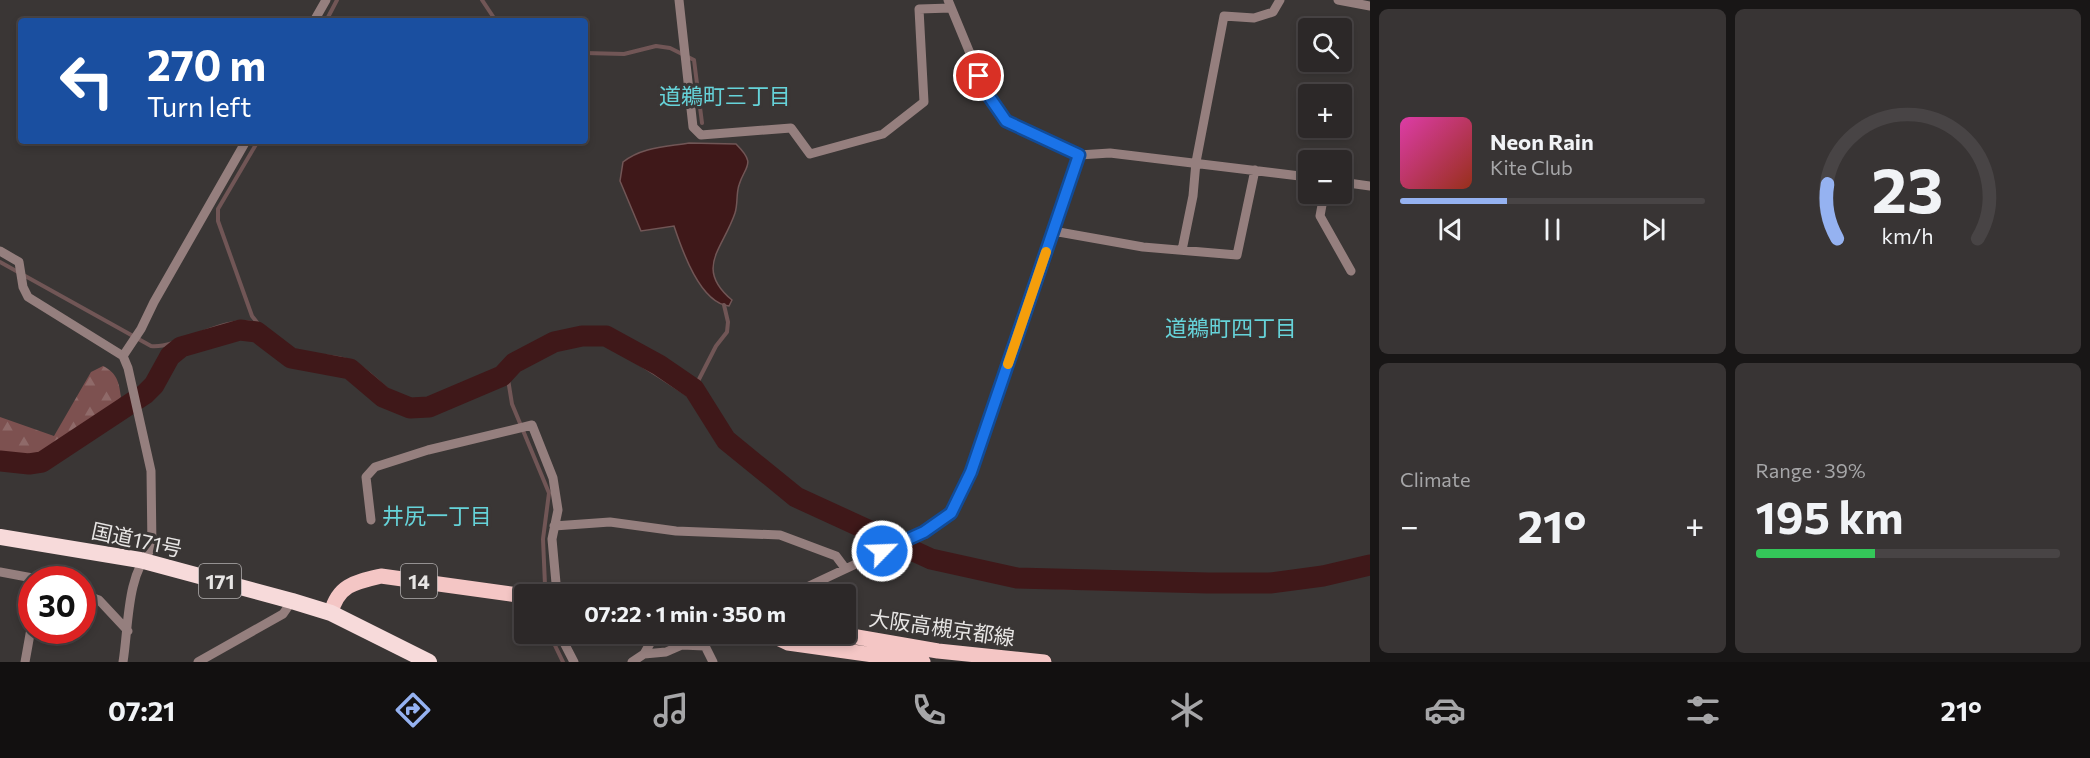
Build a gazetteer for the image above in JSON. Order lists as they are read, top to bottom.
{
  "streets": {
    "highway": ["国道171号", "171"],
    "main road": ["14", "大阪高槻京都線"]
  },
  "crossings": [
    ["国道171号", "14"]
  ],
  "districts": ["道鵜町三丁目", "道鵜町四丁目", "井尻一丁目"],
  "page": {
    "map_buttons": ["+", "−"],
    "turn": ["270 m", "Turn left"],
    "song": ["Neon Rain", "Kite Club"],
    "tile": [
      "Climate",
      ["Range · 39%", "195 km"]
    ],
    "heat": ["−", "21°", "+"],
    "limit": "30",
    "trip": "07:22 · 1 min · 350 m",
    "tabs": ["07:21", "21°"],
    "gauge": ["23", "km/h"]
  }
}
